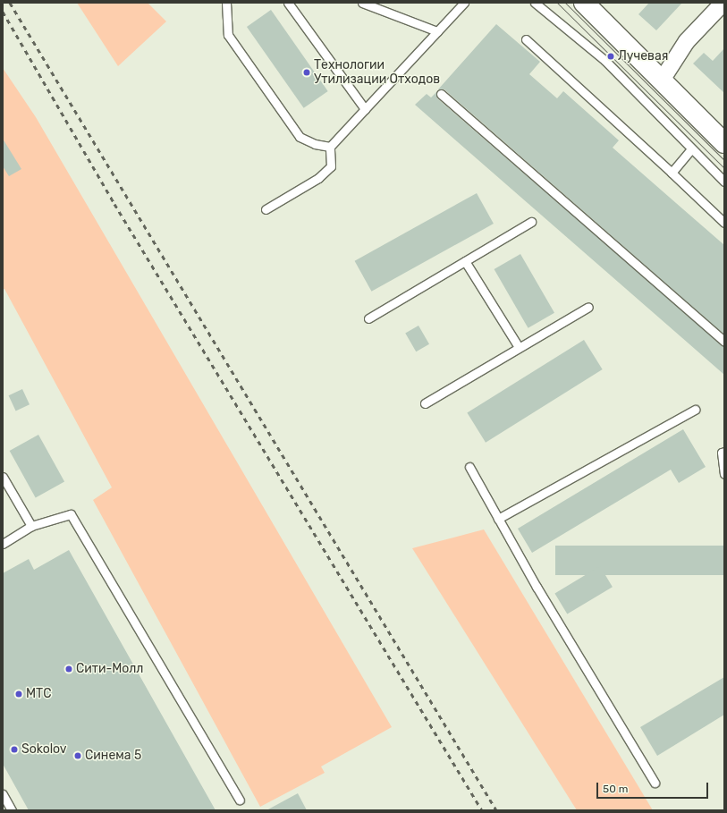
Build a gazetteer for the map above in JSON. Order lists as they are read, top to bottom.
{
  "places": [
    "Лучевая",
    "Технологии Утилизации Отходов",
    "Сити-Молл",
    "МТС",
    "Sokolov",
    "Синема 5"
  ],
  "scale_bar": "50 m"
}
